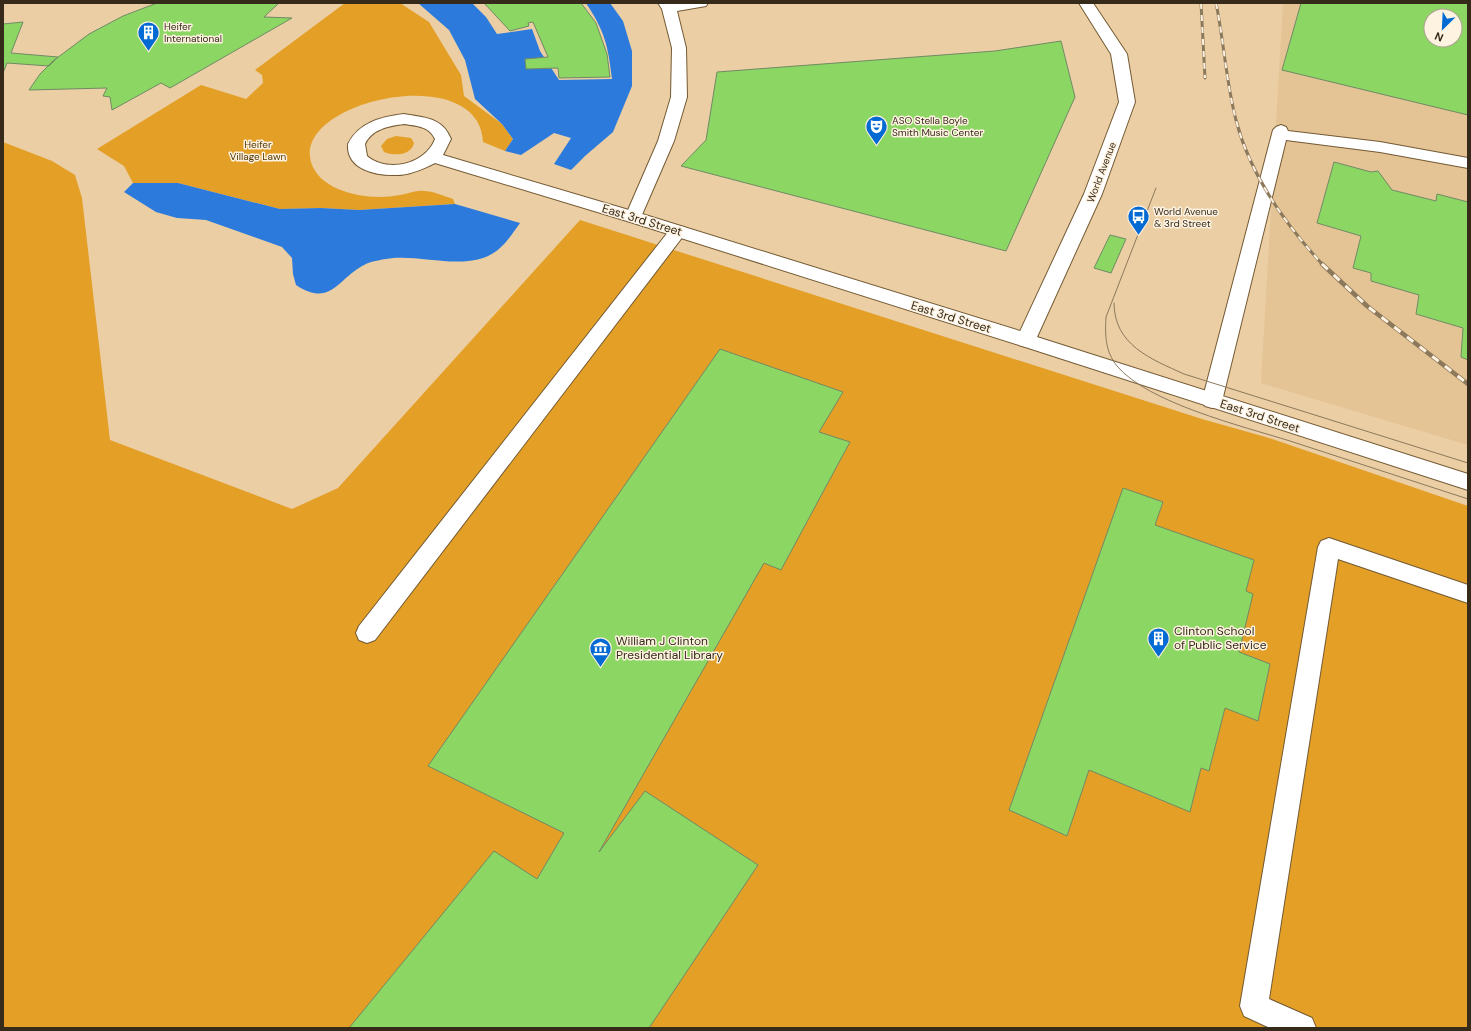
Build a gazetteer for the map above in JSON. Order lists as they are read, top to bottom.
{
  "streets": {
    "street": ["World Avenue", "East 3rd Street"]
  },
  "crossings": [
    ["World Avenue", "East 3rd Street"]
  ],
  "parks": ["Heifer Village Lawn"],
  "places": {
    "building": ["Heifer International", "Clinton School of Public Service"],
    "theatre": ["ASO Stella Boyle Smith Music Center"],
    "bus stop": ["World Avenue & 3rd Street"],
    "museum": ["William J Clinton Presidential Library"]
  },
  "north": "bottom left"
}
